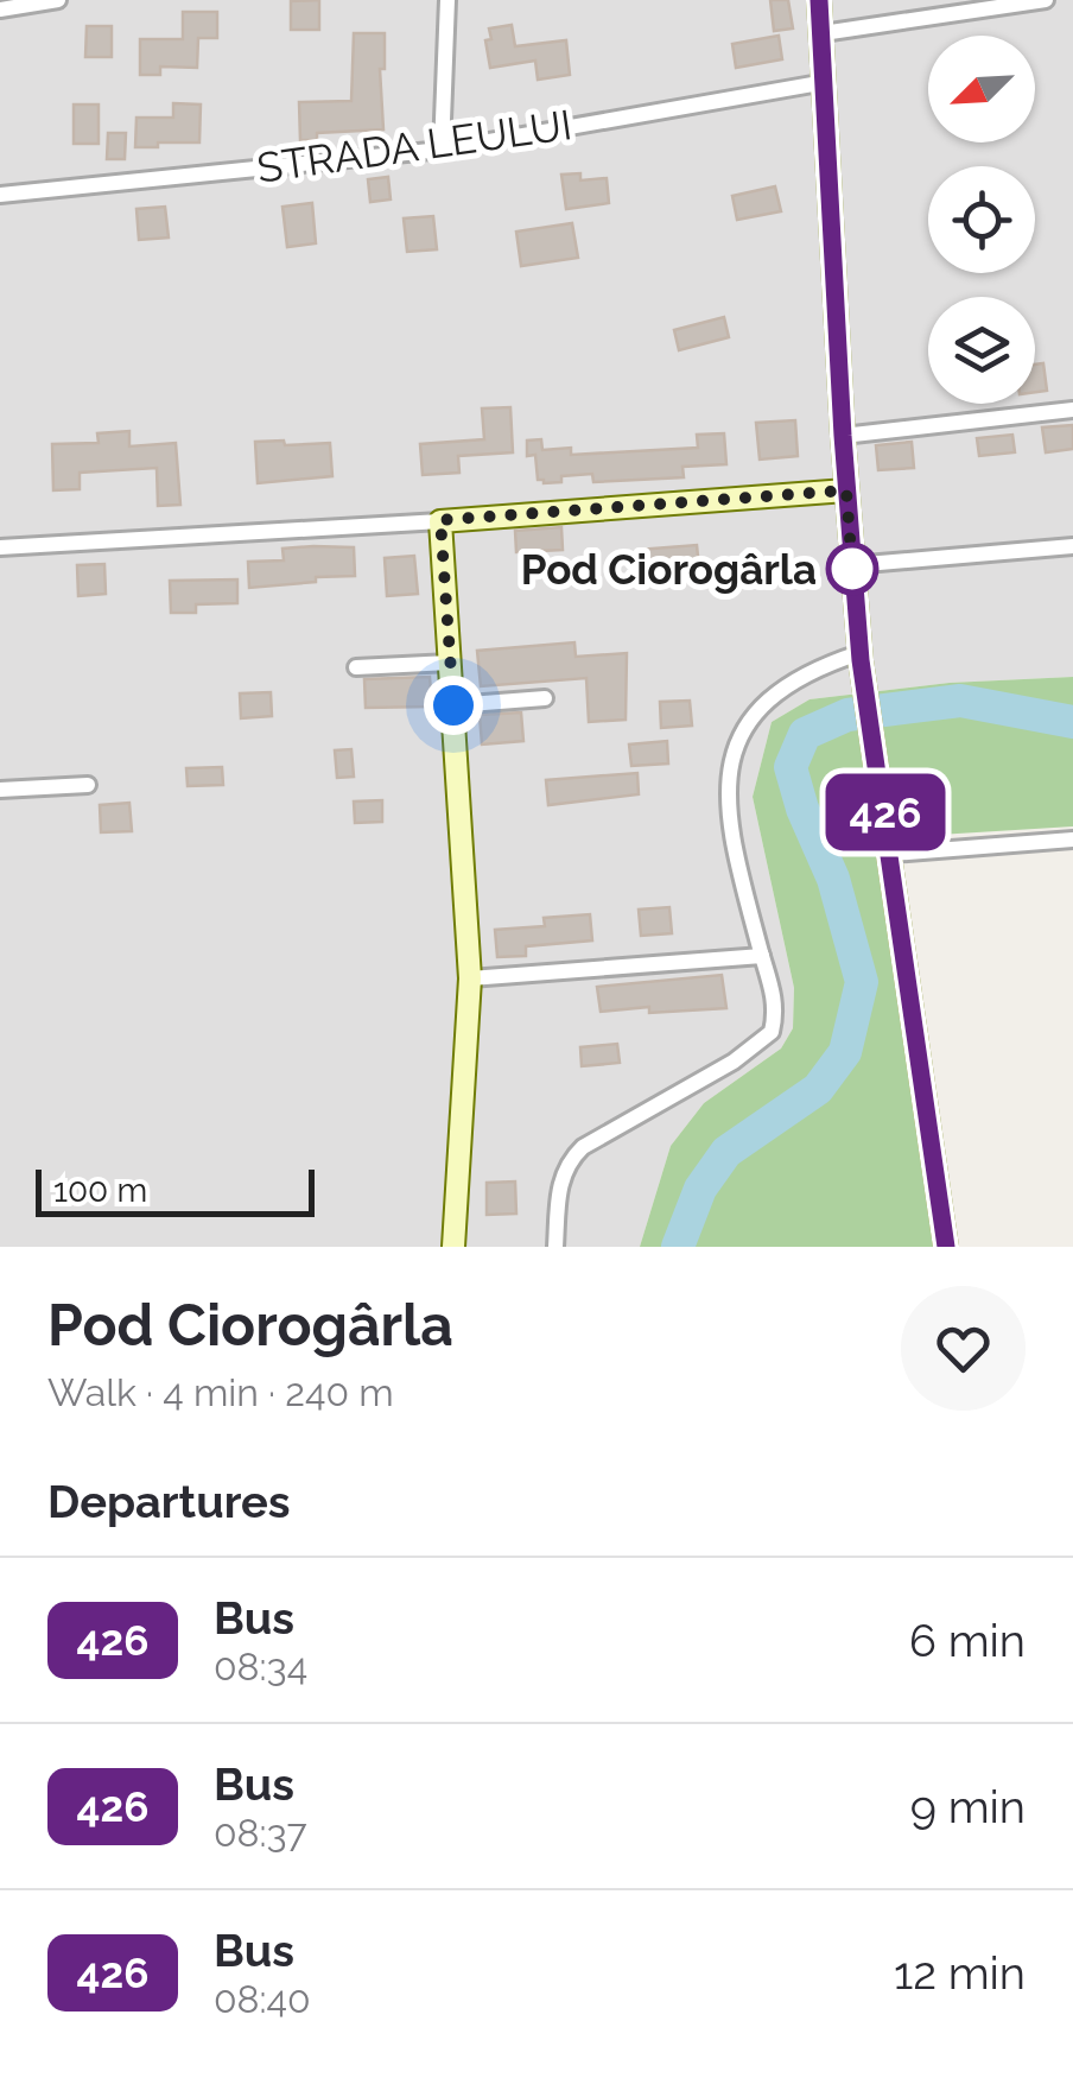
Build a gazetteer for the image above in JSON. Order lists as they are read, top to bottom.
{
  "streets": {
    "street": ["STRADA LEULUI"]
  },
  "places": ["Pod Ciorogârla"],
  "lines": ["bus line 426"],
  "scale_bar": "100 m",
  "north": "bottom left",
  "page": {
    "on_map": "426",
    "scale": "100 m",
    "heading": [
      ["Pod Ciorogârla", "Walk · 4 min · 240 m"],
      "Departures"
    ],
    "list": [
      {
        "mark": "426",
        "name": "Bus",
        "note": "08:34",
        "value": "6 min"
      },
      {
        "mark": "426",
        "name": "Bus",
        "note": "08:37",
        "value": "9 min"
      },
      {
        "mark": "426",
        "name": "Bus",
        "note": "08:40",
        "value": "12 min"
      }
    ]
  }
}
